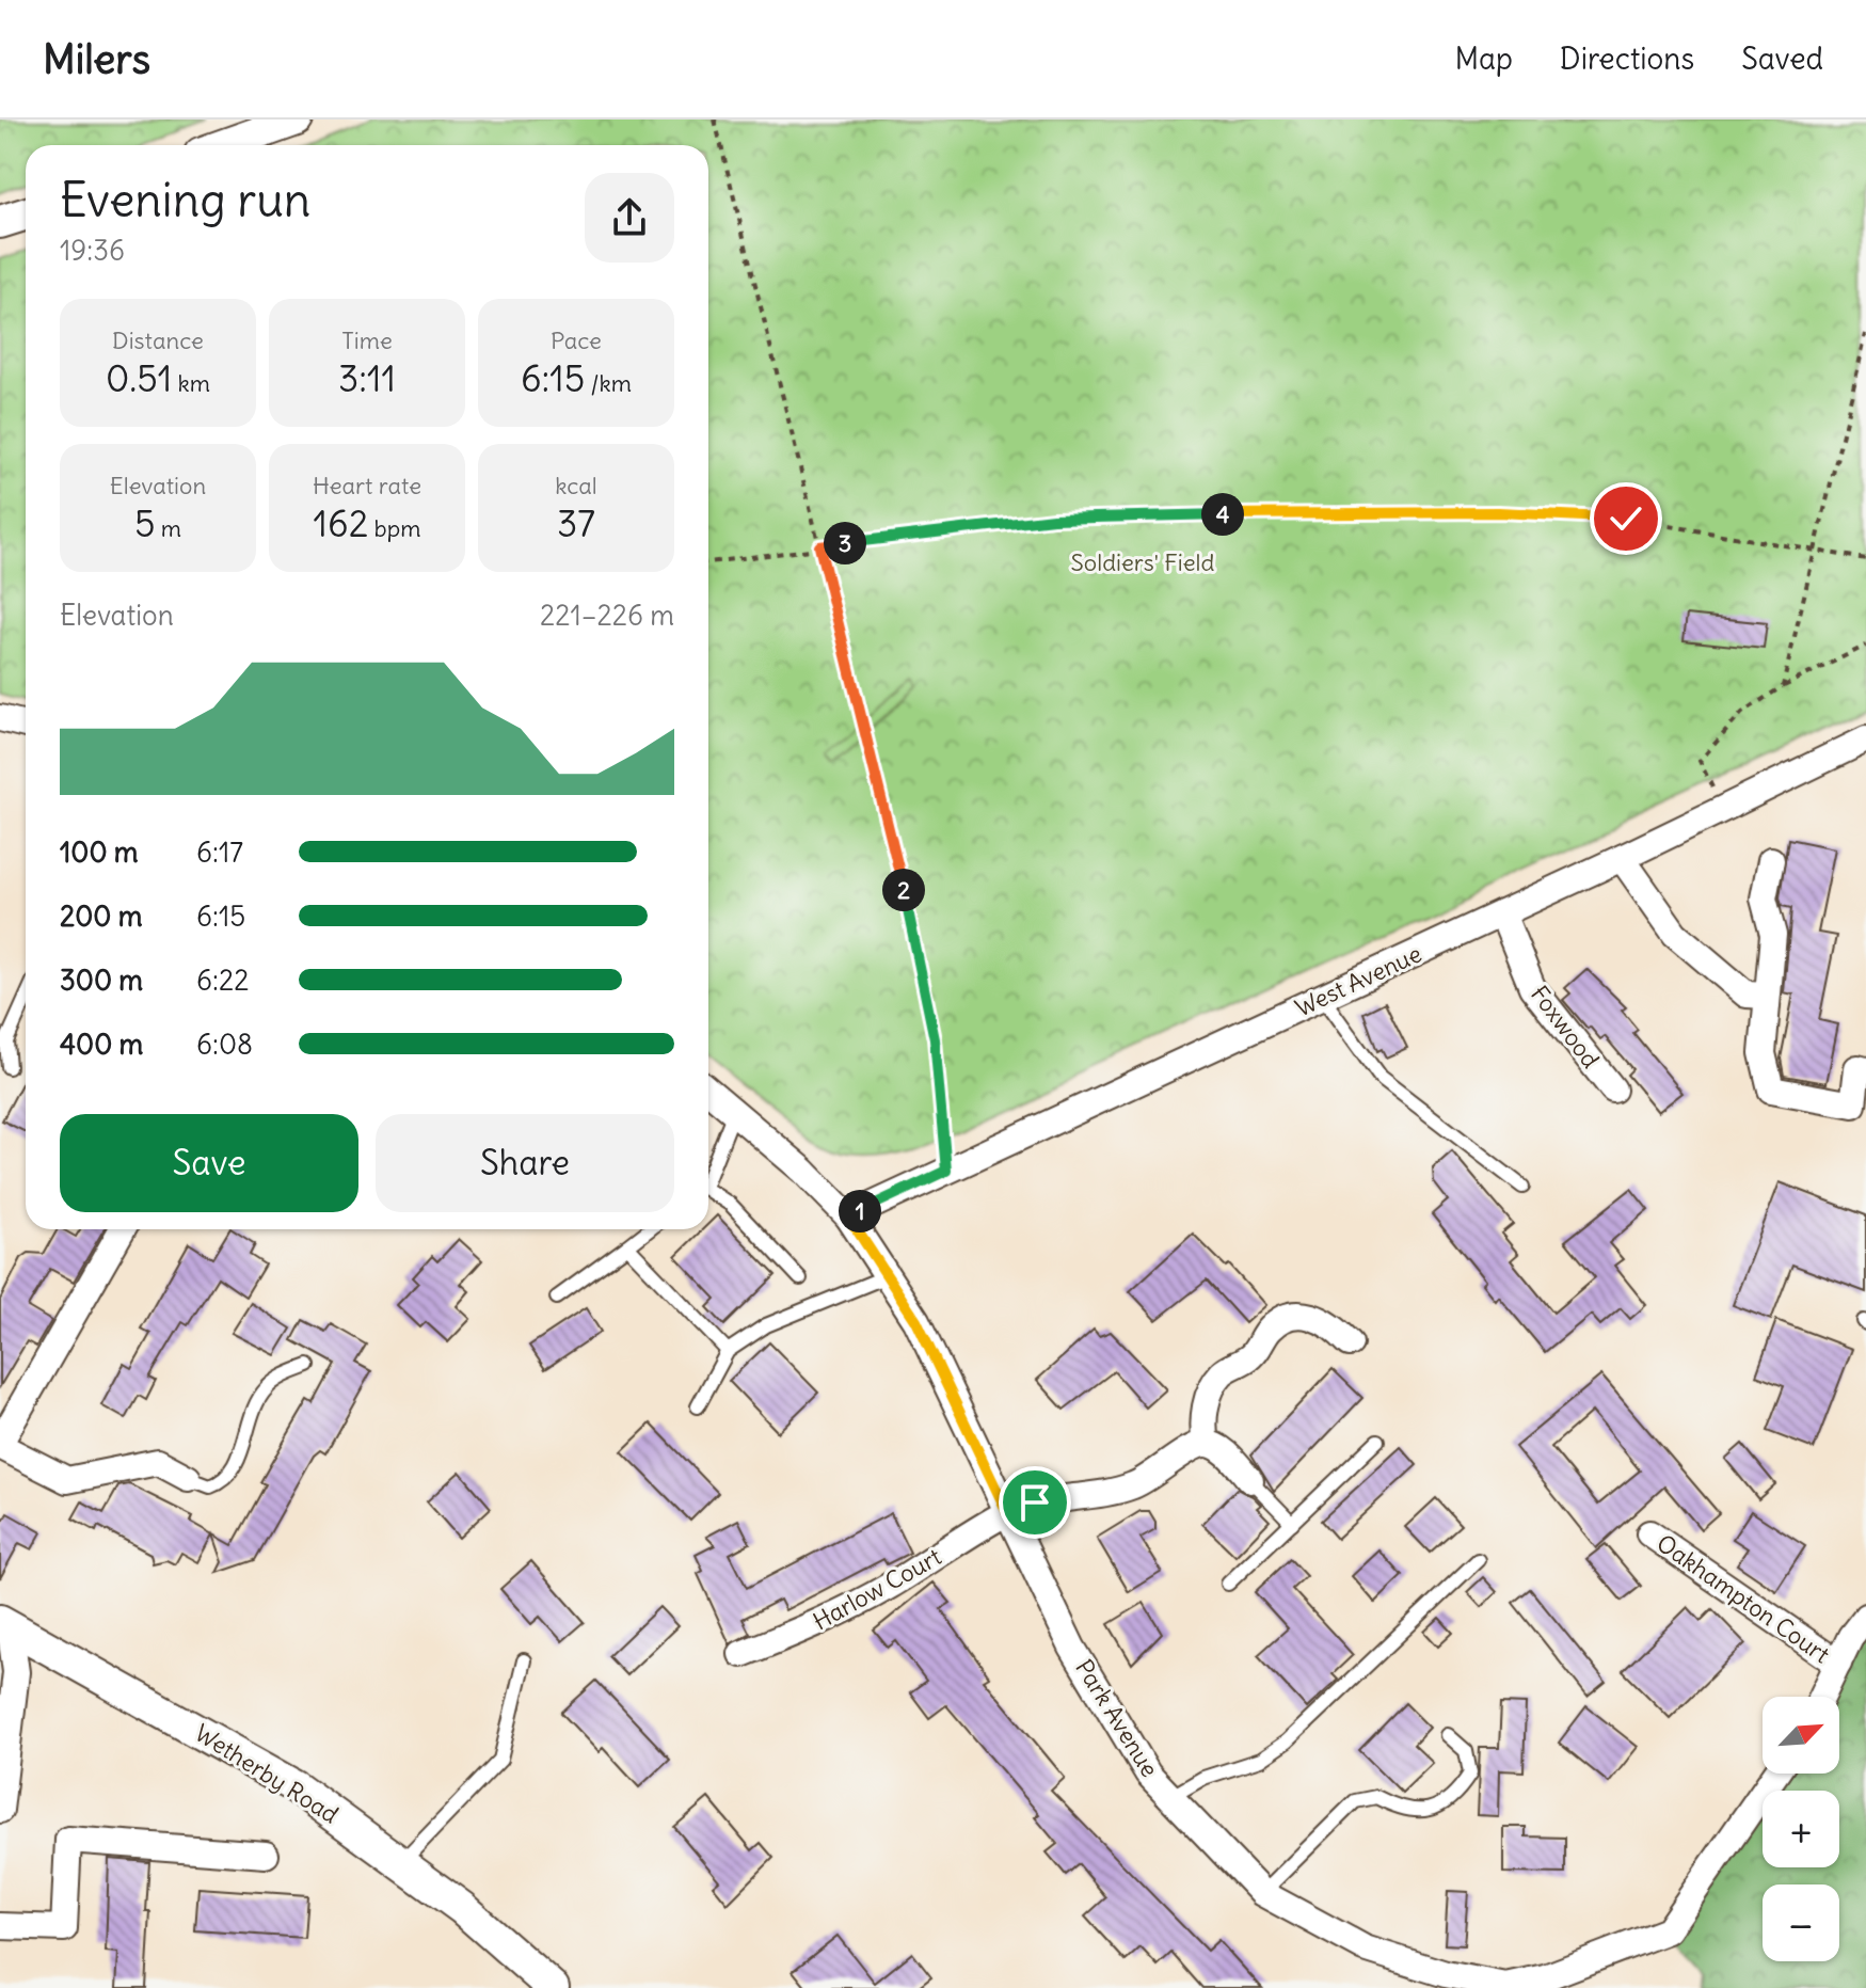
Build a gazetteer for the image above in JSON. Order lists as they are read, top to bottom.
{
  "streets": {
    "street": [
      "West Avenue",
      "Foxwood",
      "Harlow Court",
      "Oakhampton Court",
      "Park Avenue",
      "Wetherby Road"
    ]
  },
  "crossings": [
    ["West Avenue", "Foxwood"],
    ["West Avenue", "Park Avenue"],
    ["Harlow Court", "Park Avenue"]
  ],
  "parks": ["Soldiers' Field"],
  "north": "top right",
  "page": {
    "header": "Milers",
    "nav": ["Map", "Directions", "Saved"],
    "heading": ["Evening run", "19:36"],
    "stats": [
      ["Distance", "0.51 km"],
      ["Time", "3:11"],
      ["Pace", "6:15 /km"],
      ["Elevation", "5 m"],
      ["Heart rate", "162 bpm"],
      ["kcal", "37"]
    ],
    "pins": [
      "4",
      "3",
      "2",
      "1"
    ],
    "chart": ["Elevation", "221–226 m"],
    "list": [
      {
        "name": "100 m",
        "note": "6:17"
      },
      {
        "name": "200 m",
        "note": "6:15"
      },
      {
        "name": "300 m",
        "note": "6:22"
      },
      {
        "name": "400 m",
        "note": "6:08"
      }
    ],
    "buttons": ["Save", "Share"],
    "map_buttons": ["+", "−"]
  }
}
